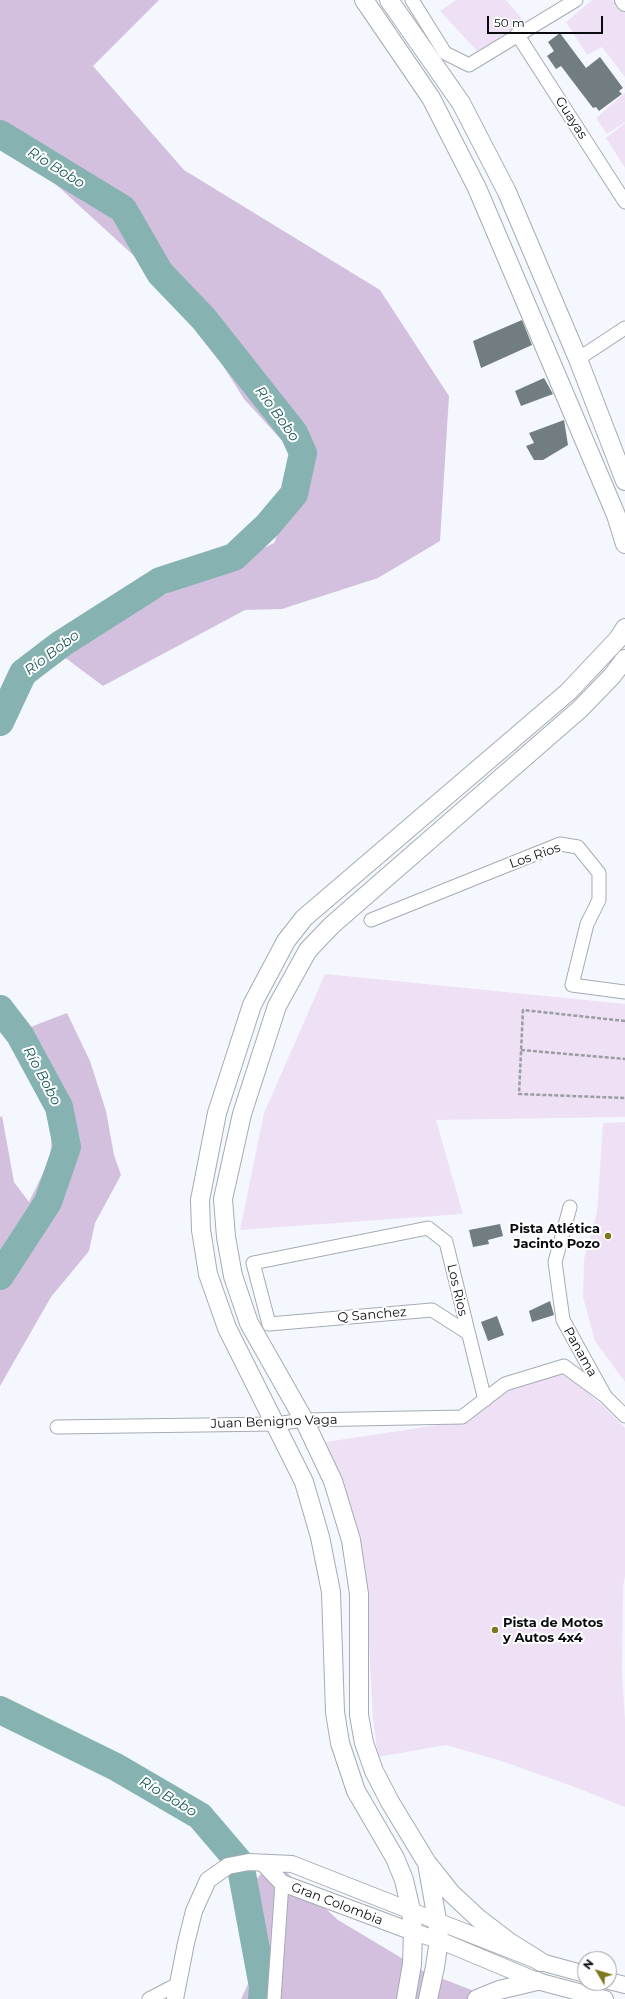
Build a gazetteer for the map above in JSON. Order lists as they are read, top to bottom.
{
  "streets": {
    "street": [
      "Guayas",
      "Los Rios",
      "Q Sanchez",
      "Panama",
      "Juan Benigno Vaga",
      "Gran Colombia"
    ]
  },
  "crossings": [
    ["Los Rios", "Q Sanchez"],
    ["Los Rios", "Juan Benigno Vaga"]
  ],
  "water": ["Río Bobo"],
  "places": ["Pista Atlética Jacinto Pozo", "Pista de Motos y Autos 4x4"],
  "scale_bar": "50 m",
  "north": "top left"
}
